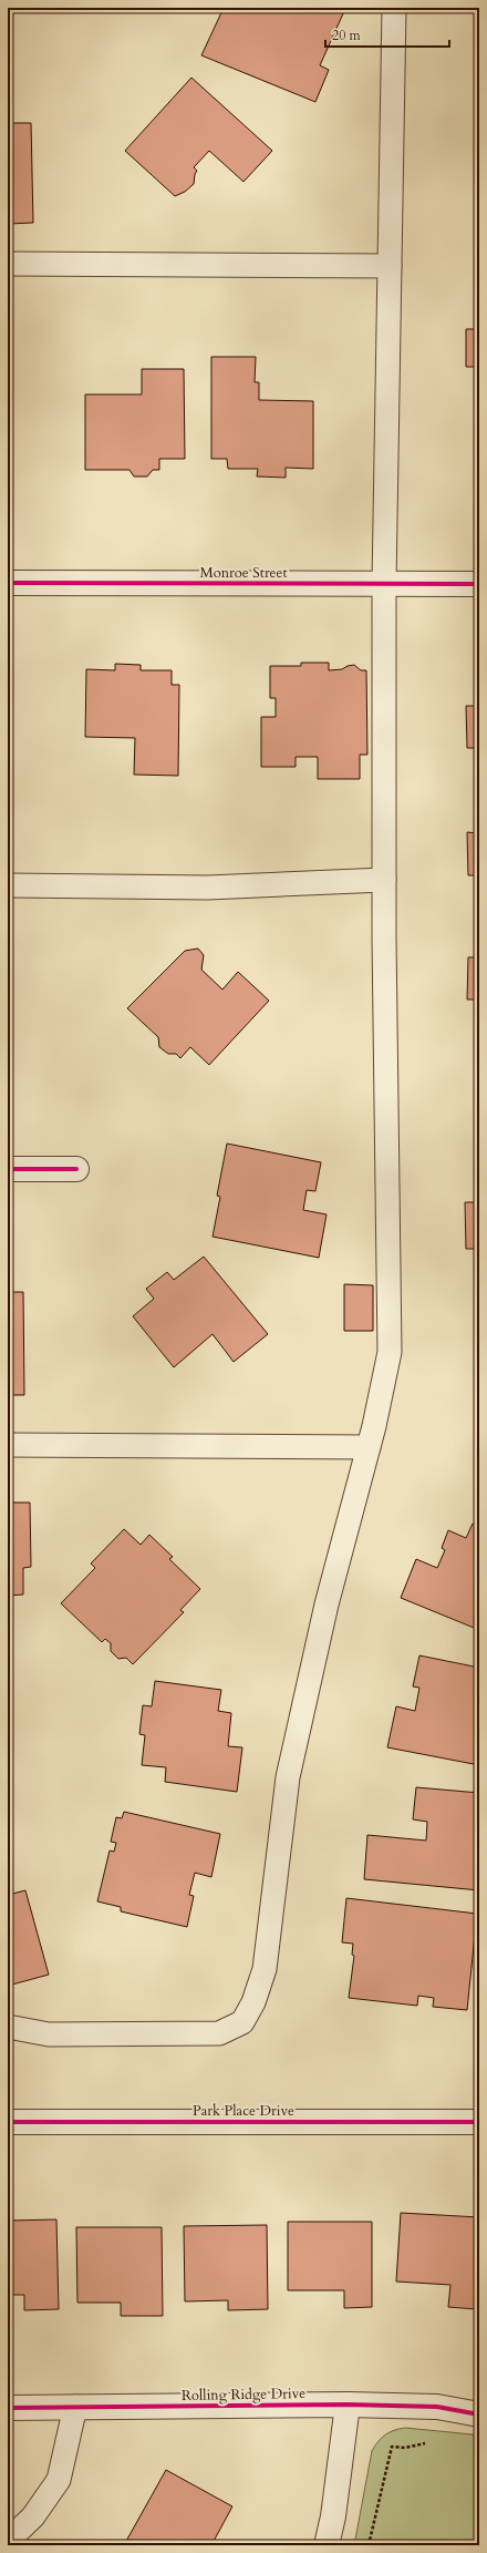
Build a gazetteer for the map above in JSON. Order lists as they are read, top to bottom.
{
  "streets": {
    "street": ["Monroe Street", "Park Place Drive", "Rolling Ridge Drive"]
  },
  "scale_bar": "20 m"
}
